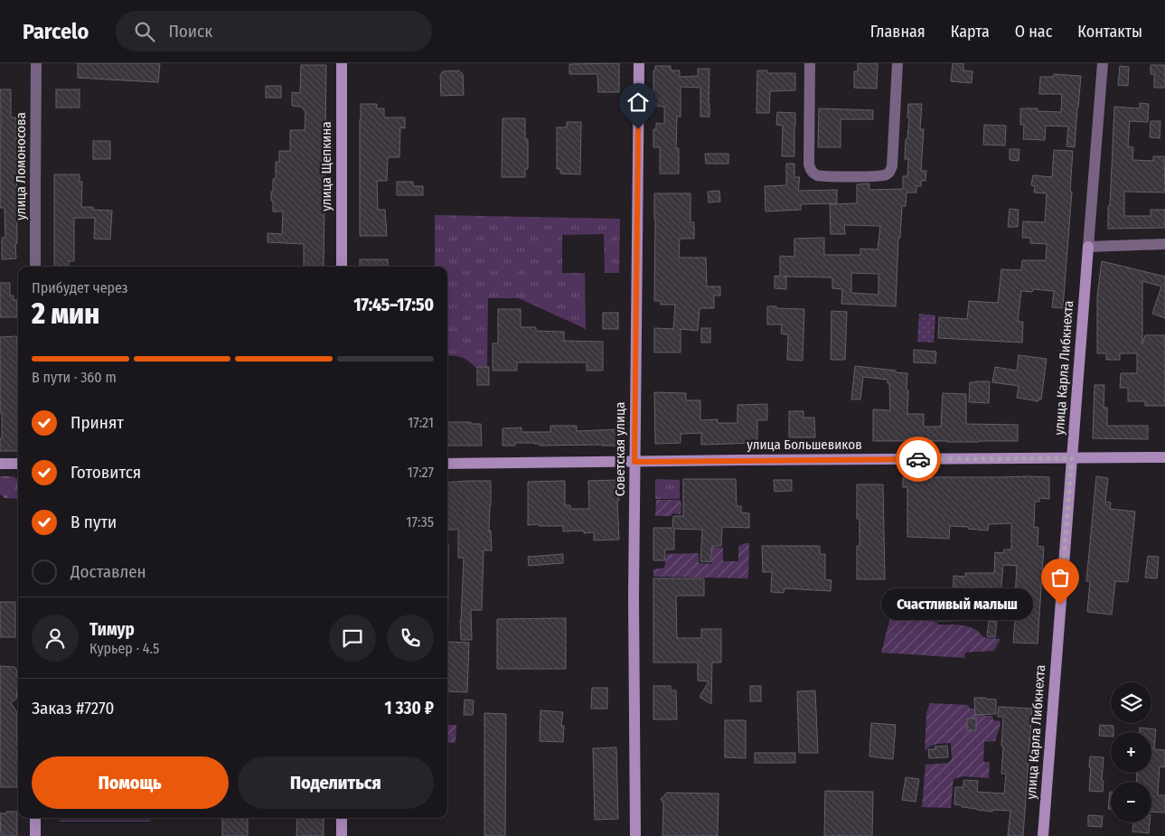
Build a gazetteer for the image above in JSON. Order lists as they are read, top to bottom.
{
  "streets": {
    "street": [
      "улица Ломоносова",
      "улица Щепкина",
      "улица Карла Либкнехта",
      "улица Большевиков",
      "Советская улица"
    ]
  },
  "crossings": [
    ["улица Карла Либкнехта", "улица Большевиков"],
    ["улица Большевиков", "Советская улица"]
  ],
  "places": ["Счастливый малыш"],
  "page": {
    "header": "Parcelo",
    "search": "Поиск",
    "nav": [
      "Главная",
      "Карта",
      "О нас",
      "Контакты"
    ],
    "heading": ["2 мин", "Прибудет через", "17:45–17:50"],
    "panel": [
      "Тимур",
      "Курьер · 4.5",
      "Заказ #7270",
      "1 330 ₽"
    ],
    "bar": "В пути · 360 m",
    "list": [
      ["Принят", "17:21"],
      ["Готовится", "17:27"],
      ["В пути", "17:35"],
      "Доставлен"
    ],
    "bubble": "Счастливый малыш",
    "map_buttons": ["+", "−"],
    "buttons": ["Помощь", "Поделиться"]
  }
}
